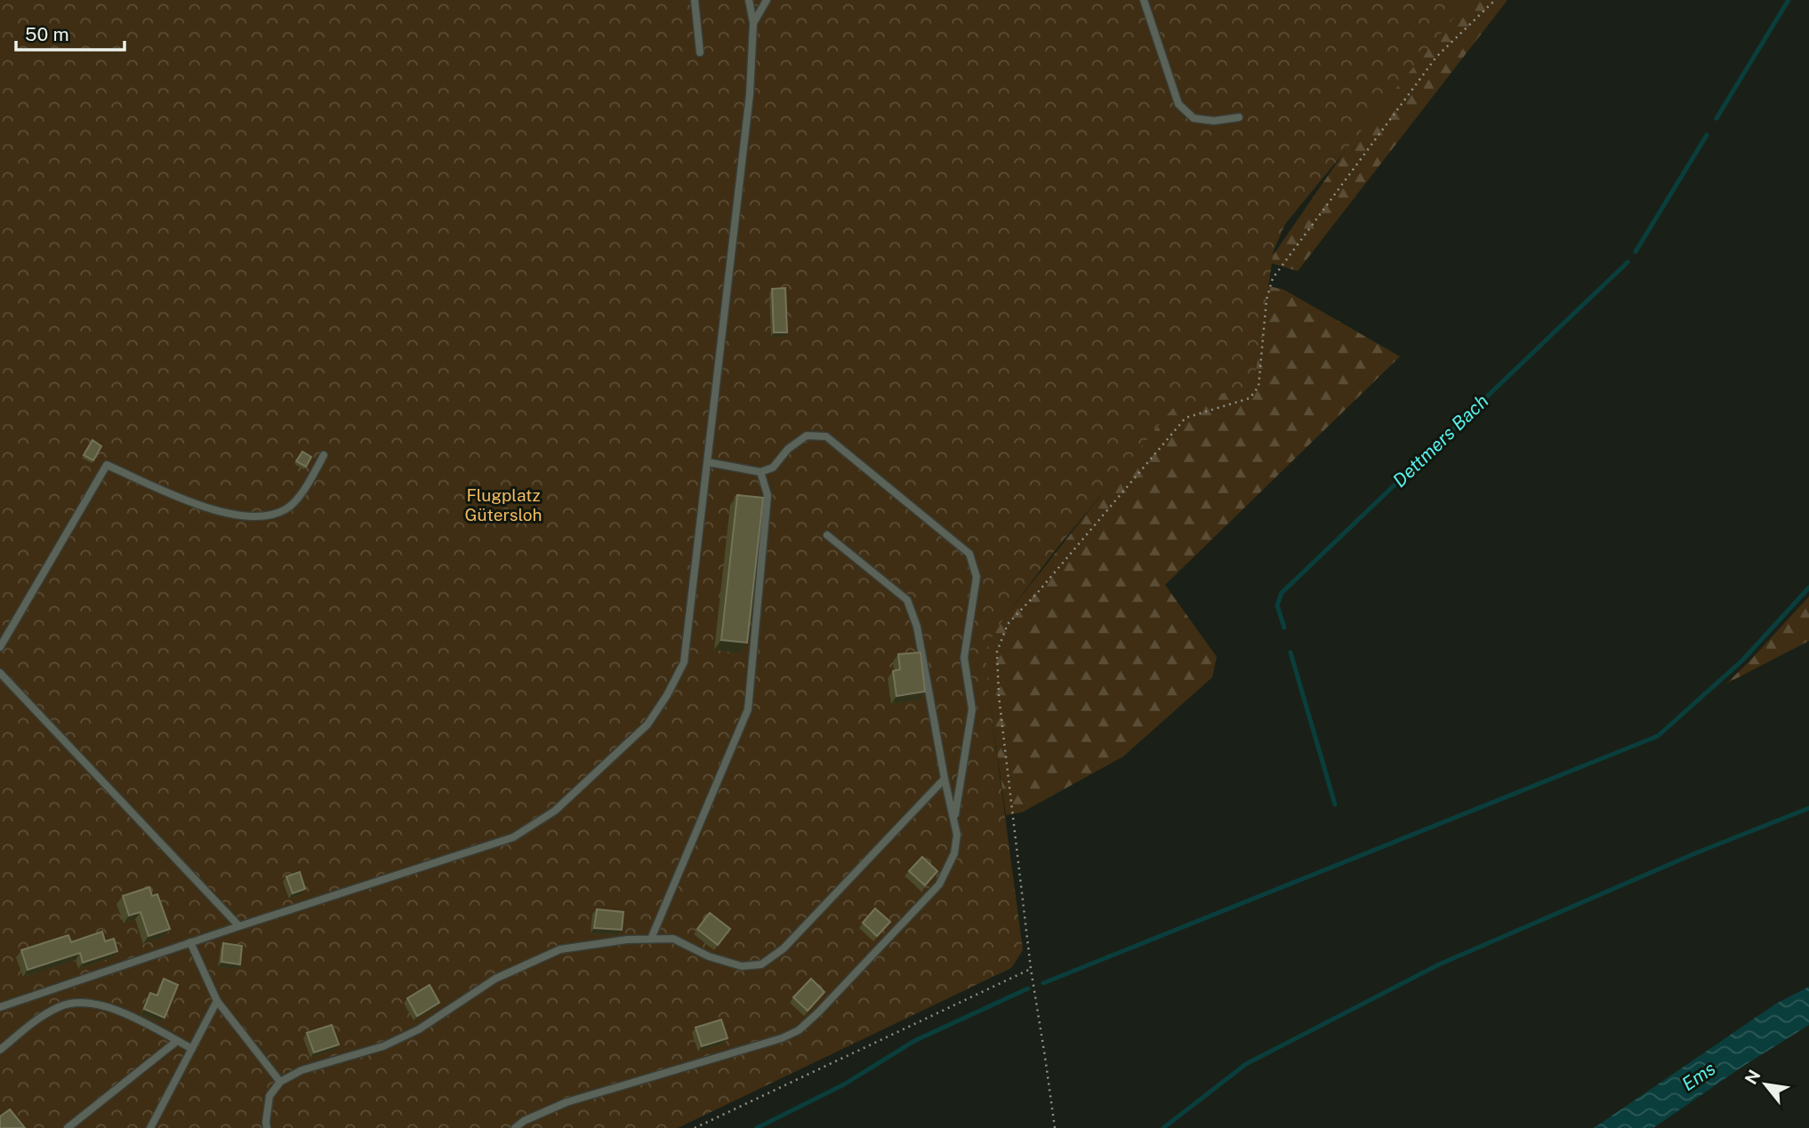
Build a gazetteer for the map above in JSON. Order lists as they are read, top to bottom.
{
  "water": ["Dettmers Bach", "Ems"],
  "parks": ["Flugplatz Gütersloh"],
  "scale_bar": "50 m",
  "north": "top left"
}
